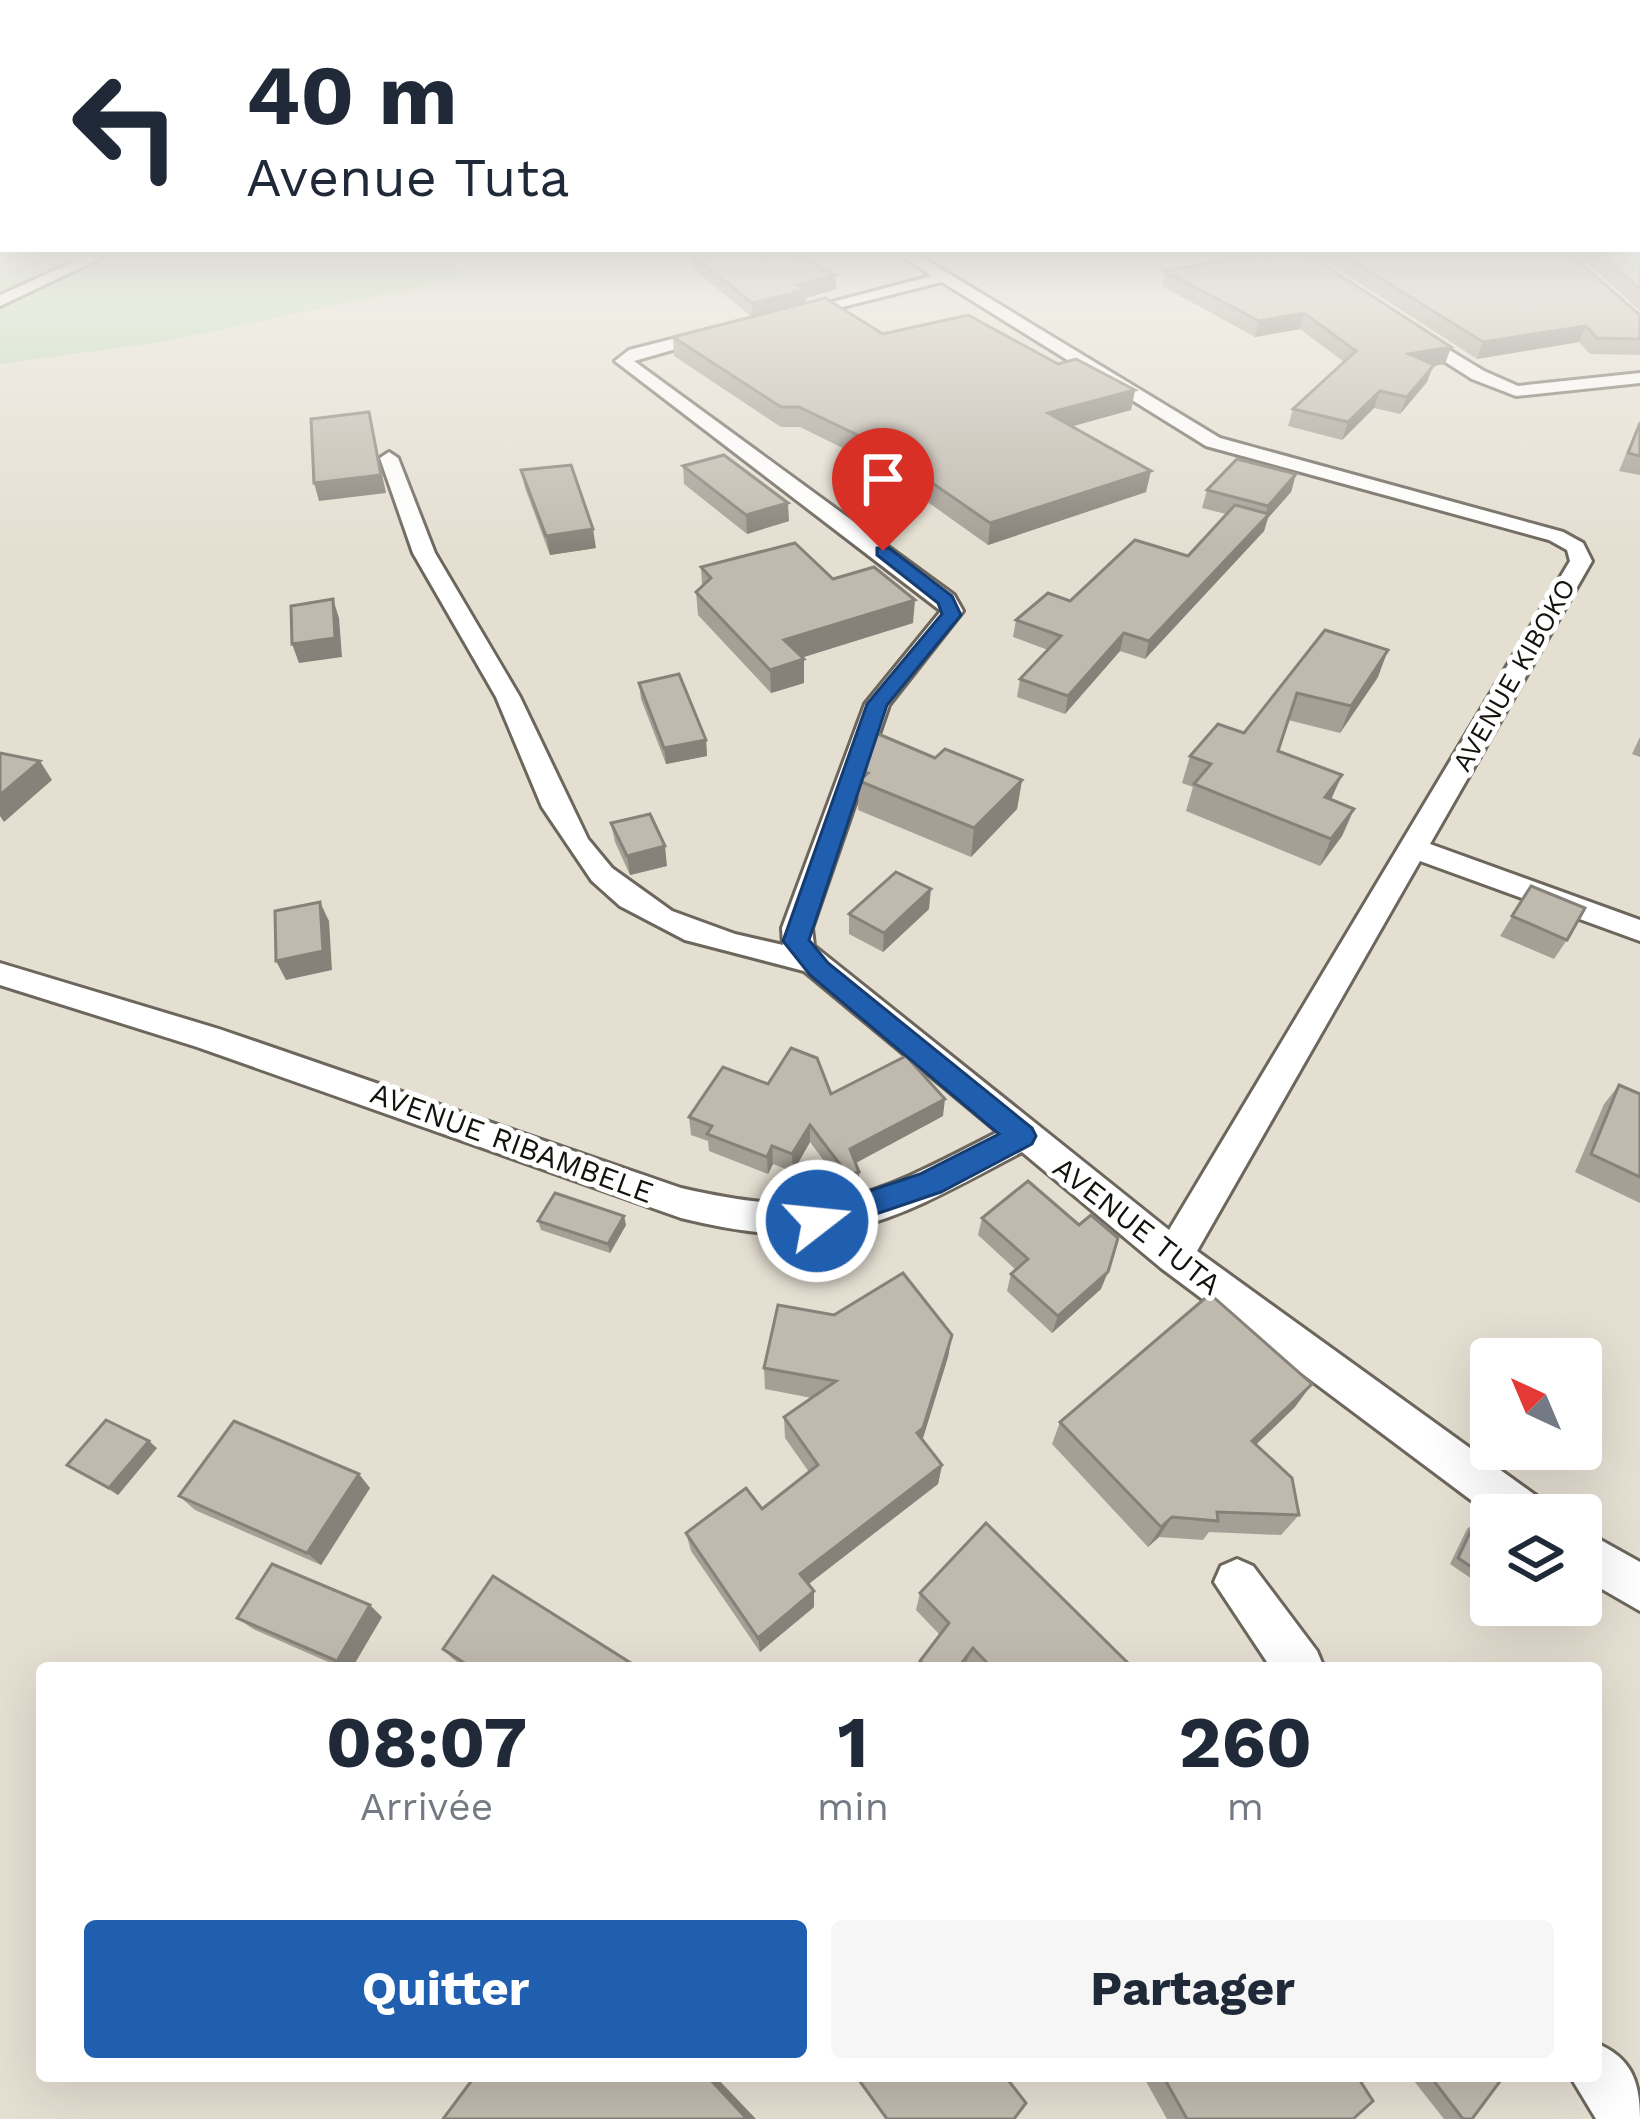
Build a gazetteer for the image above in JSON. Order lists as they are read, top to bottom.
{
  "streets": {
    "street": ["AVENUE KIBOKO", "AVENUE RIBAMBELE", "AVENUE TUTA"]
  },
  "crossings": [
    ["AVENUE KIBOKO", "AVENUE TUTA"],
    ["AVENUE RIBAMBELE", "AVENUE TUTA"]
  ],
  "north": "top left",
  "page": {
    "turn": ["40 m", "Avenue Tuta"],
    "eta": [
      "08:07",
      "Arrivée",
      "1",
      "min",
      "260",
      "m"
    ],
    "buttons": ["Quitter", "Partager"]
  }
}
